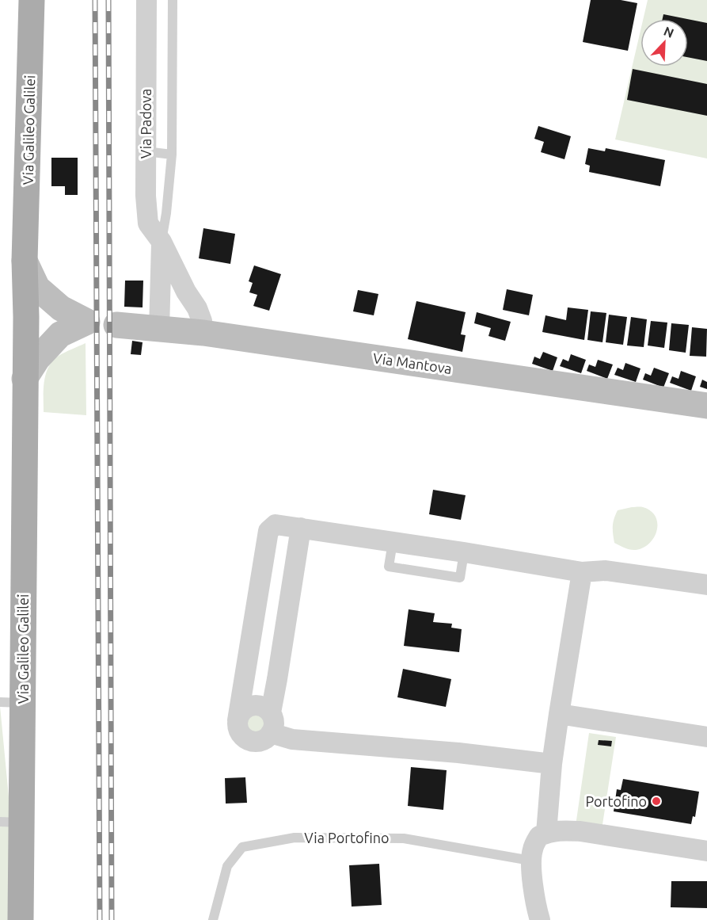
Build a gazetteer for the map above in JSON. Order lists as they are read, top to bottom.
{
  "streets": {
    "main road": ["Via Galileo Galilei"],
    "street": ["Via Padova", "Via Mantova"],
    "lane": ["Via Portofino"]
  },
  "crossings": [
    ["Via Padova", "Via Mantova"]
  ],
  "places": ["Portofino"],
  "north": "top right"
}
